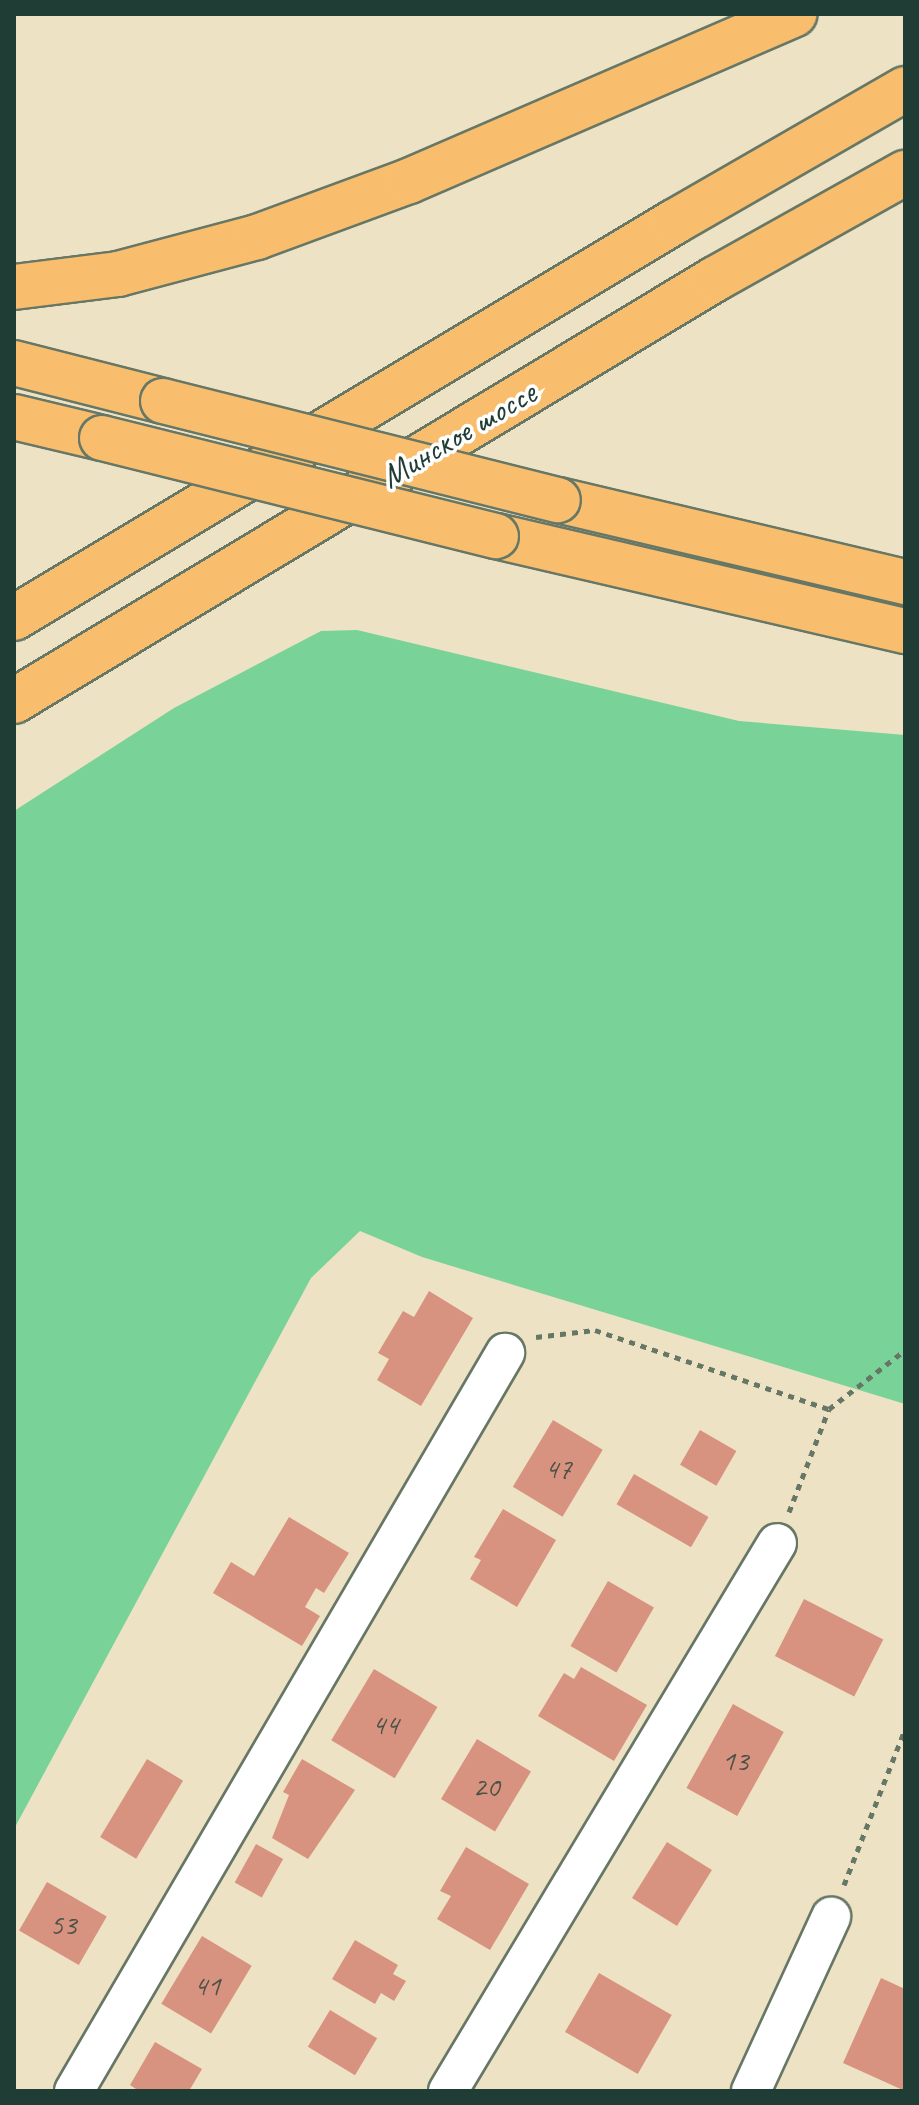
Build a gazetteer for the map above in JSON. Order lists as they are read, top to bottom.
{
  "streets": {
    "main road": ["Минское шоссе"]
  },
  "house_numbers": [
    "47",
    "44",
    "13",
    "20",
    "53",
    "41"
  ]
}
